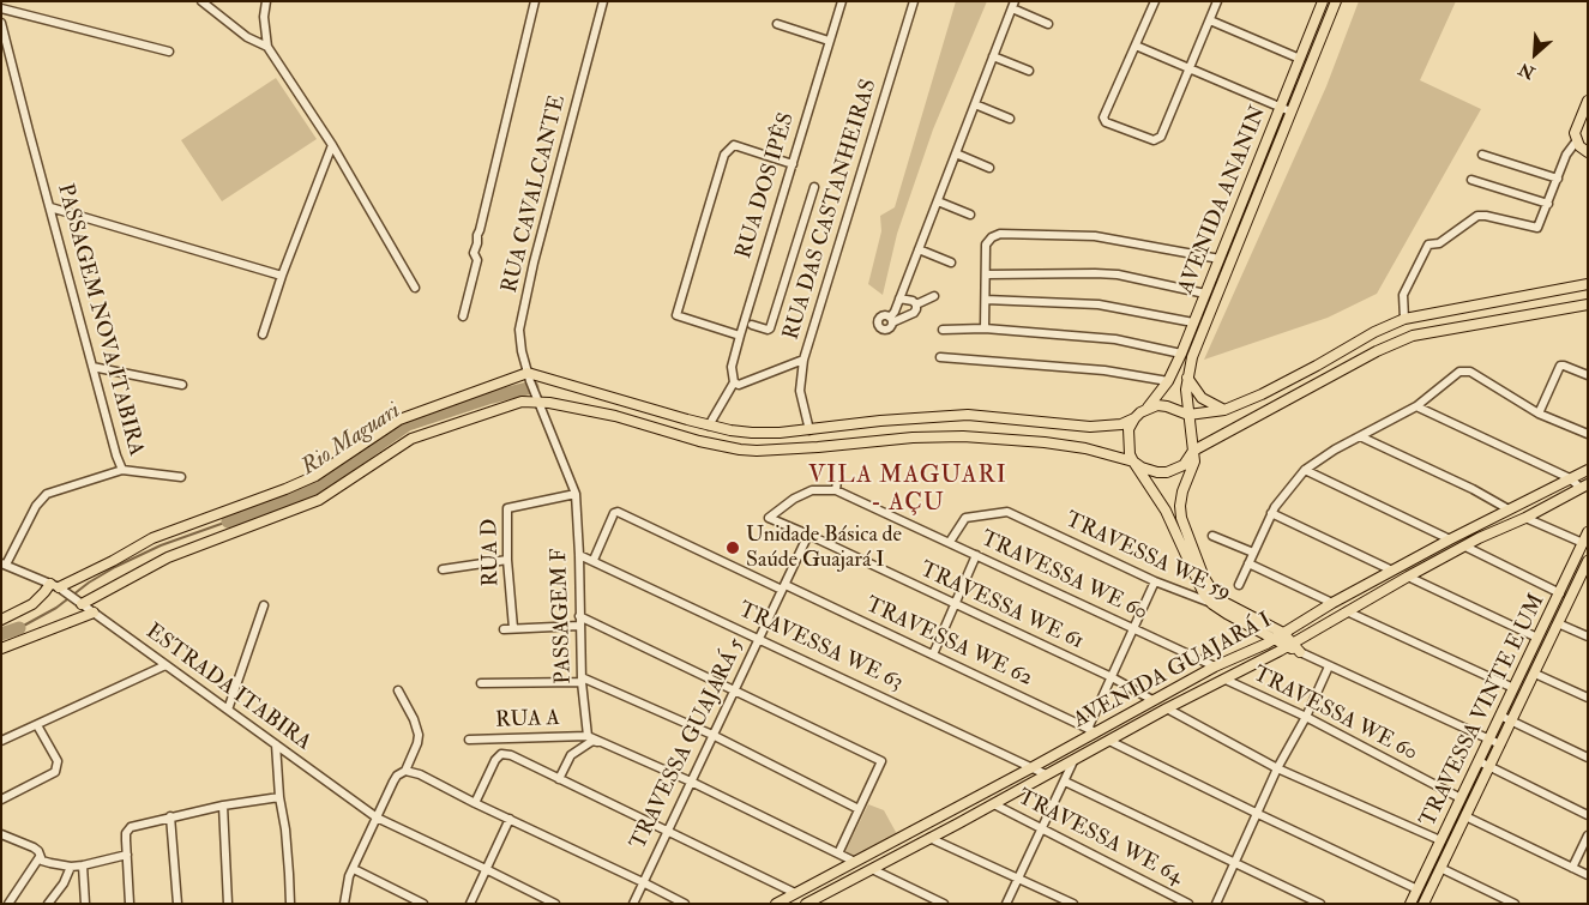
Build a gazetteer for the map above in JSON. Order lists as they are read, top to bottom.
{
  "streets": {
    "main road": [
      "AVENIDA ANANIN",
      "TRAVESSA WE 59",
      "AVENIDA GUAJARÁ I",
      "TRAVESSA VINTE E UM"
    ],
    "street": [
      "RUA DOS IPÊS",
      "RUA CAVALCANTE",
      "RUA DAS CASTANHEIRAS",
      "PASSAGEM NOVA ITABIRA",
      "RUA D",
      "TRAVESSA WE 60",
      "TRAVESSA WE 61",
      "PASSAGEM F",
      "TRAVESSA WE 62",
      "TRAVESSA WE 63",
      "ESTRADA ITABIRA",
      "RUA A",
      "TRAVESSA GUAJARÁ 5",
      "TRAVESSA WE 64"
    ]
  },
  "crossings": [
    ["RUA CAVALCANTE", "RUA D"],
    ["RUA CAVALCANTE", "PASSAGEM F"],
    ["PASSAGEM NOVA ITABIRA", "ESTRADA ITABIRA"],
    ["RUA D", "PASSAGEM F"],
    ["TRAVESSA WE 59", "TRAVESSA WE 60"],
    ["TRAVESSA WE 59", "AVENIDA GUAJARÁ I"],
    ["TRAVESSA WE 60", "TRAVESSA WE 61"],
    ["TRAVESSA WE 60", "AVENIDA GUAJARÁ I"],
    ["TRAVESSA WE 60", "TRAVESSA VINTE E UM"],
    ["TRAVESSA WE 61", "AVENIDA GUAJARÁ I"],
    ["TRAVESSA WE 61", "TRAVESSA GUAJARÁ 5"],
    ["PASSAGEM F", "TRAVESSA WE 63"],
    ["PASSAGEM F", "RUA A"],
    ["TRAVESSA WE 62", "TRAVESSA WE 63"],
    ["TRAVESSA WE 62", "AVENIDA GUAJARÁ I"],
    ["TRAVESSA WE 62", "TRAVESSA GUAJARÁ 5"],
    ["TRAVESSA WE 63", "AVENIDA GUAJARÁ I"],
    ["TRAVESSA WE 63", "TRAVESSA GUAJARÁ 5"],
    ["AVENIDA GUAJARÁ I", "TRAVESSA WE 64"]
  ],
  "districts": ["VILA MAGUARI - AÇU"],
  "water": ["Rio Maguari"],
  "places": ["Unidade Básica de Saúde Guajará I"],
  "north": "bottom left"
}
